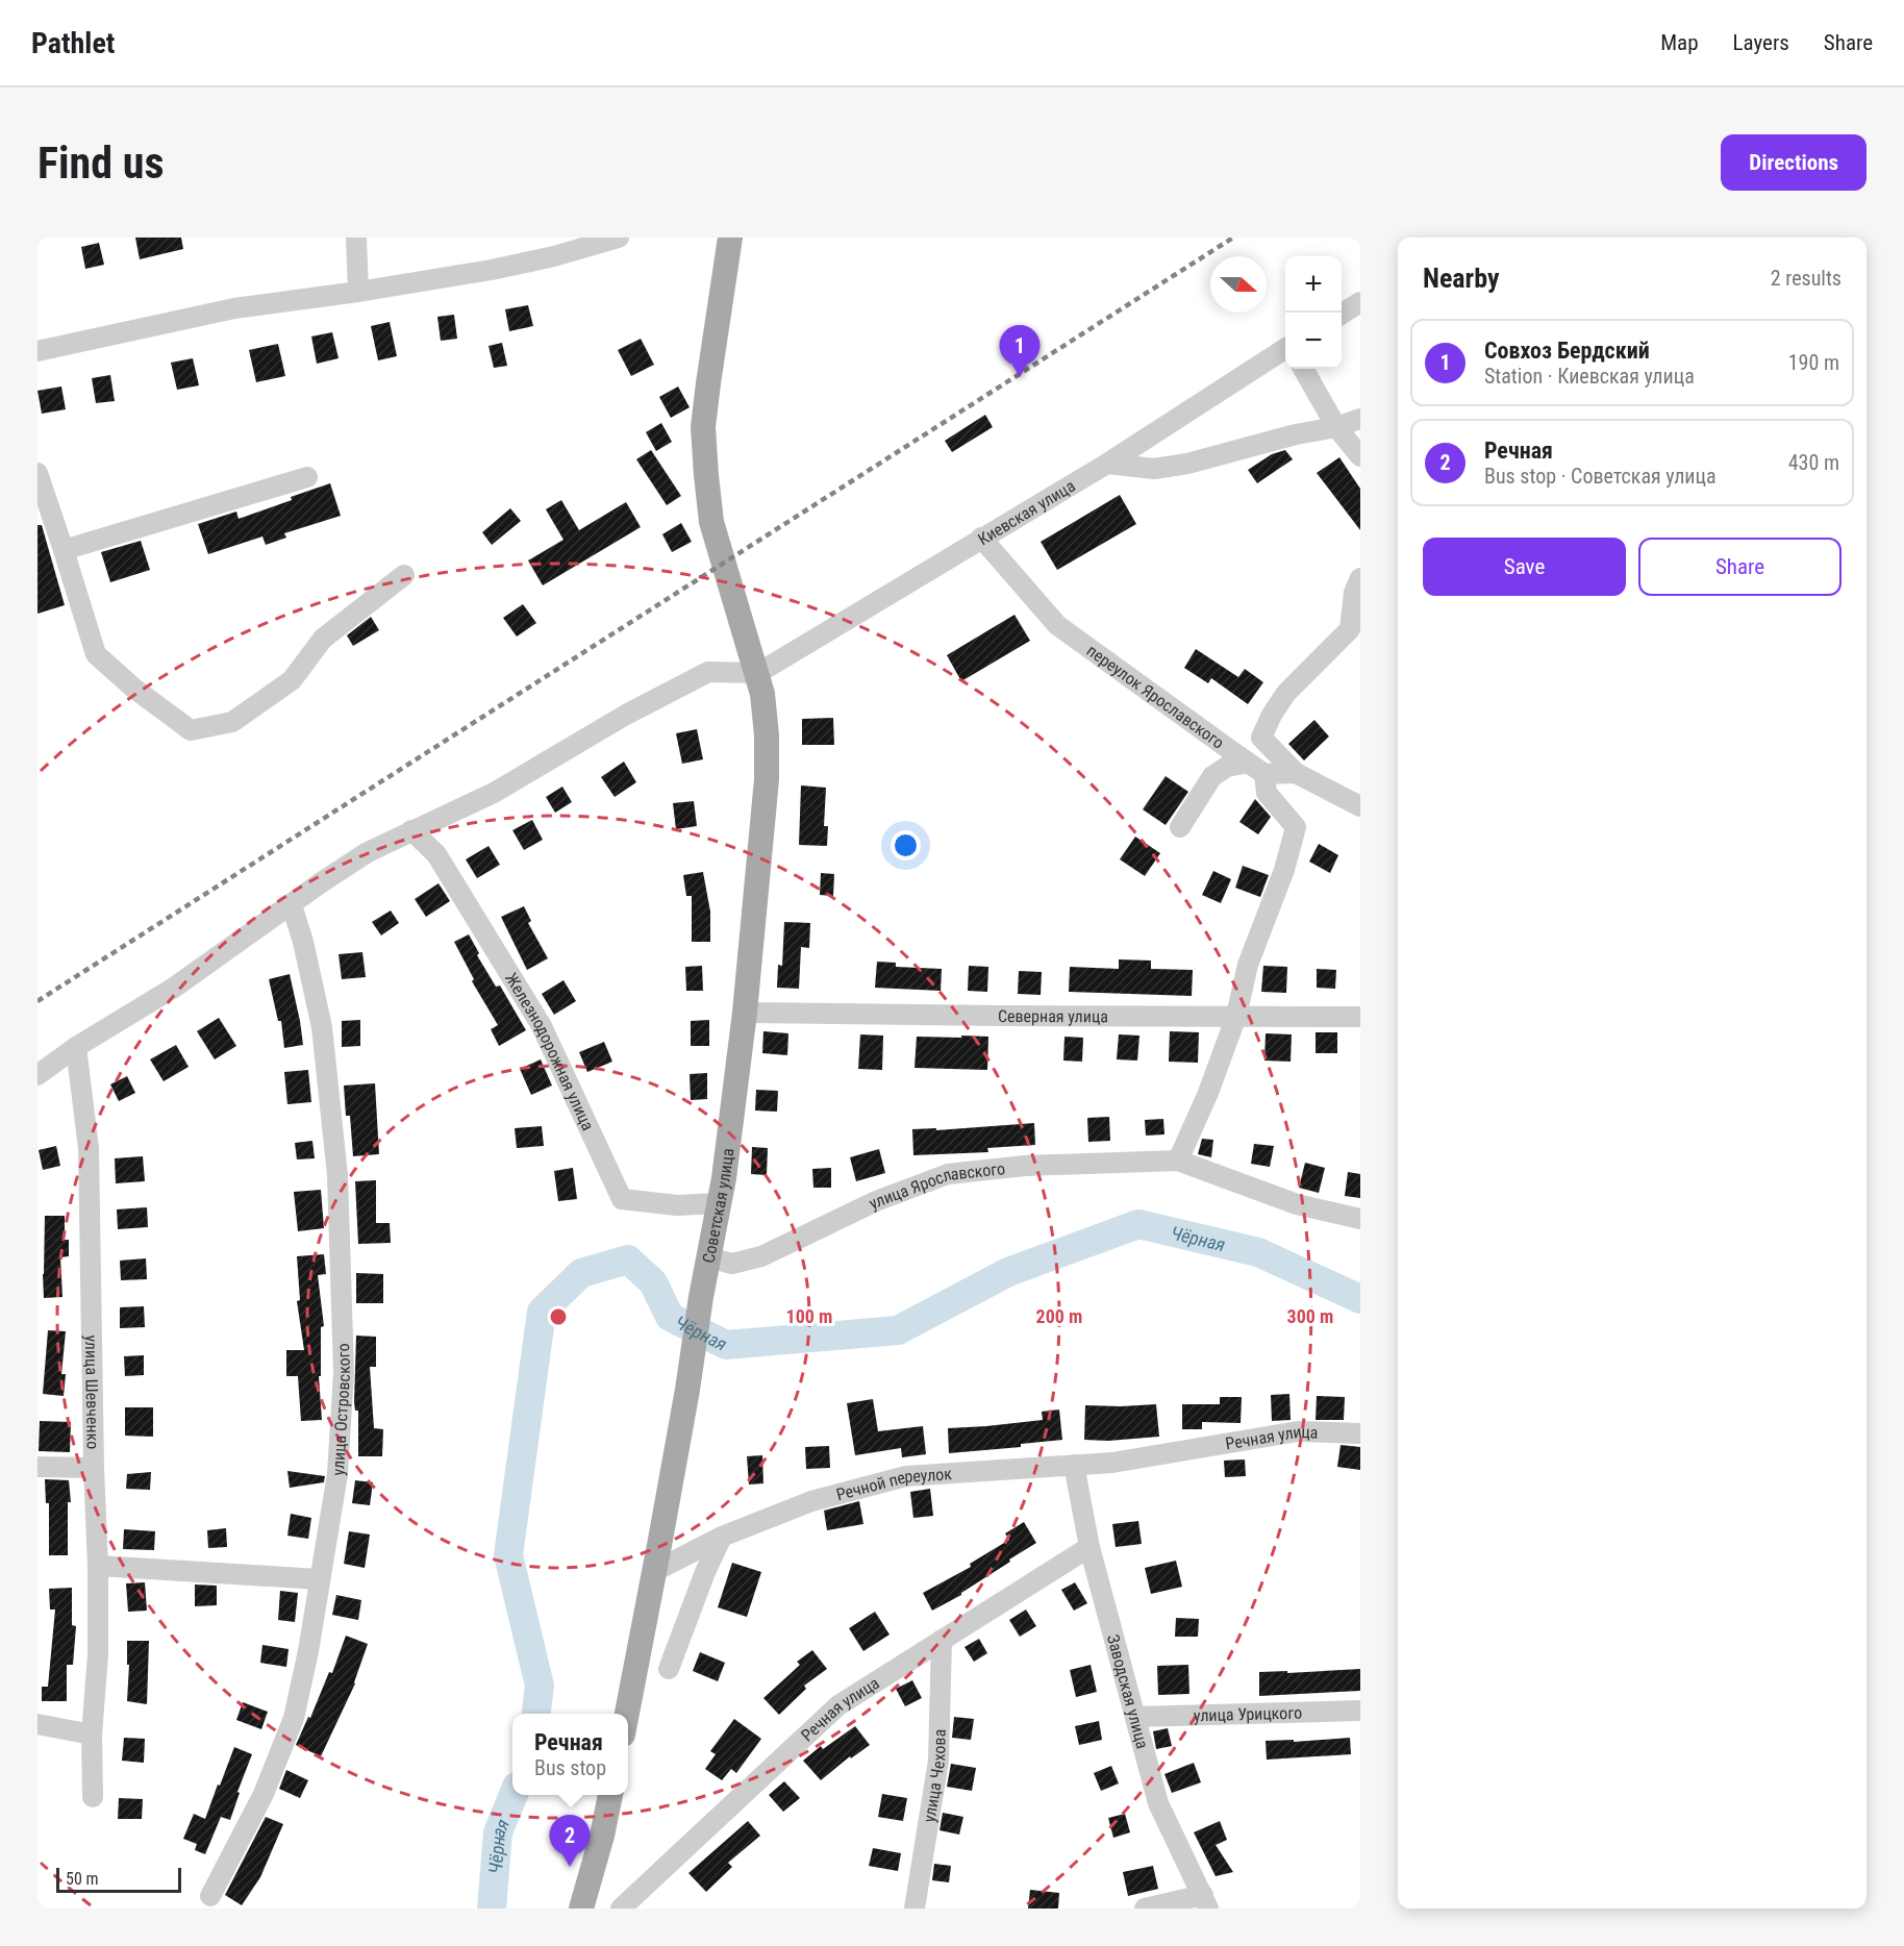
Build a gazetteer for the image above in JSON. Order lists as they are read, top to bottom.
{
  "streets": {
    "main road": ["Советская улица"],
    "street": [
      "Киевская улица",
      "переулок Ярославского",
      "Северная улица",
      "Железнодорожная улица",
      "улица Ярославского",
      "улица Шевченко",
      "улица Островского",
      "Речная улица",
      "Речной переулок",
      "Заводская улица",
      "улица Урицкого",
      "улица Чехова"
    ]
  },
  "crossings": [
    ["Киевская улица", "переулок Ярославского"],
    ["Киевская улица", "Советская улица"],
    ["Северная улица", "Советская улица"],
    ["Железнодорожная улица", "Советская улица"],
    ["улица Ярославского", "Советская улица"],
    ["Советская улица", "Речной переулок"],
    ["Речная улица", "Речной переулок"],
    ["Речная улица", "Заводская улица"],
    ["Речная улица", "улица Чехова"],
    ["Речной переулок", "Заводская улица"],
    ["Заводская улица", "улица Урицкого"]
  ],
  "water": ["Чёрная"],
  "scale_bar": "50 m",
  "north": "right",
  "page": {
    "header": "Pathlet",
    "nav": ["Map", "Layers", "Share"],
    "buttons": [
      "Directions",
      ["Save", "Share"]
    ],
    "title": "Find us",
    "heading": ["Nearby", "2 results"],
    "map_buttons": ["+", "−"],
    "list": [
      {
        "mark": "1",
        "name": "Совхоз Бердский",
        "note": "Station · Киевская улица",
        "value": "190 m"
      },
      {
        "mark": "2",
        "name": "Речная",
        "note": "Bus stop · Советская улица",
        "value": "430 m"
      }
    ],
    "pins": ["1", "2"],
    "popup": ["Речная", "Bus stop"],
    "scale": "50 m"
  },
  "rings": ["100 m", "200 m", "300 m"]
}
